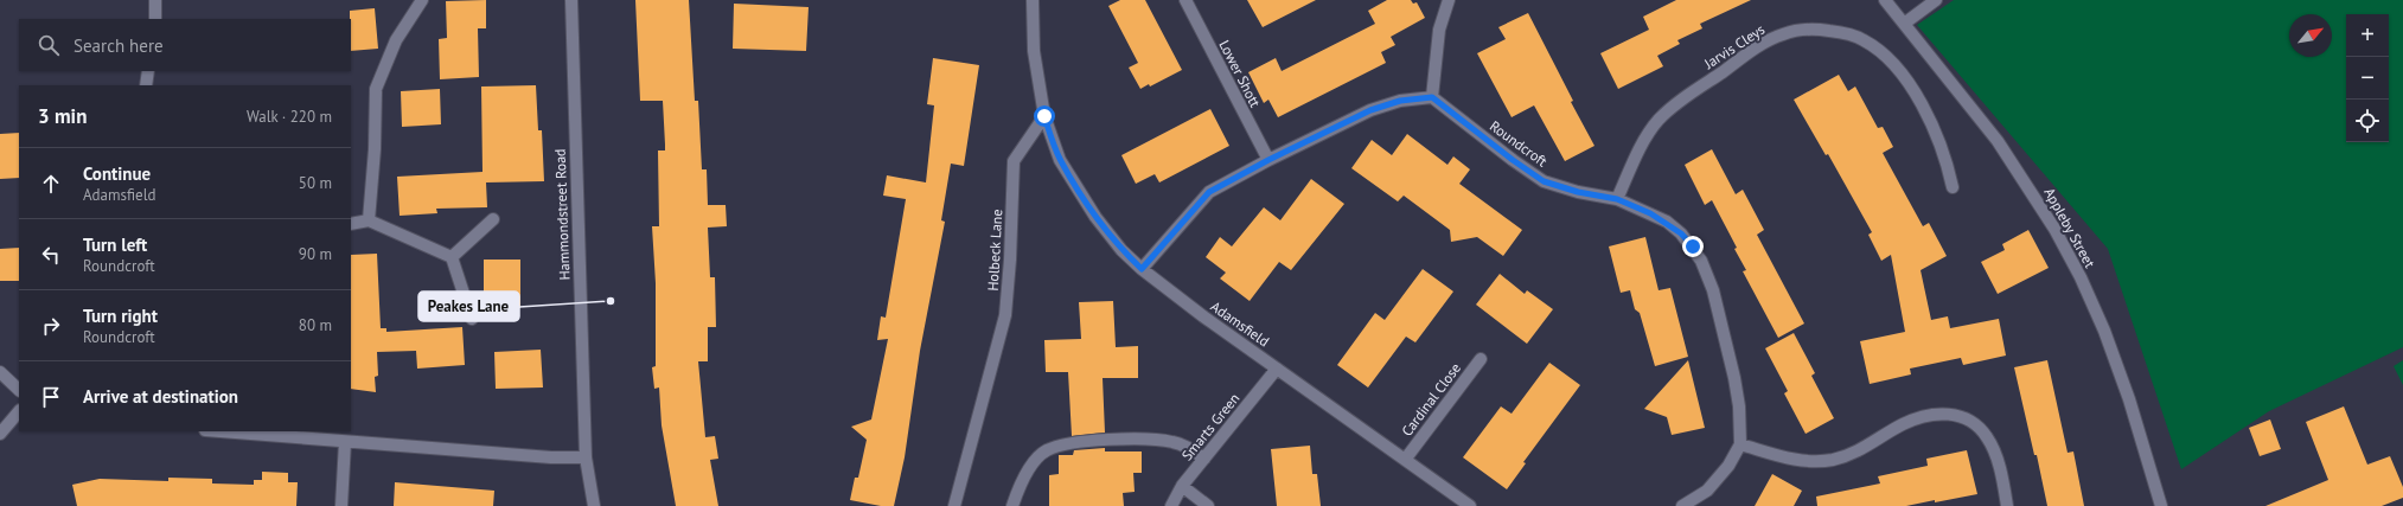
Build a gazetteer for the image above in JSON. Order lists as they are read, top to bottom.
{
  "streets": {
    "street": [
      "Jarvis Cleys",
      "Lower Shott",
      "Roundcroft",
      "Hammondstreet Road",
      "Appleby Street",
      "Holbeck Lane",
      "Adamsfield",
      "Cardinal Close",
      "Smarts Green"
    ]
  },
  "crossings": [
    ["Jarvis Cleys", "Roundcroft"],
    ["Holbeck Lane", "Adamsfield"],
    ["Adamsfield", "Cardinal Close"],
    ["Adamsfield", "Smarts Green"]
  ],
  "places": ["Peakes Lane"],
  "north": "top right",
  "page": {
    "map_buttons": ["+", "−"],
    "search": "Search here",
    "heading": ["3 min", "Walk · 220 m"],
    "list": [
      ["Continue", "Adamsfield", "50 m"],
      ["Turn left", "Roundcroft", "90 m"],
      ["Turn right", "Roundcroft", "80 m"],
      "Arrive at destination"
    ]
  }
}
